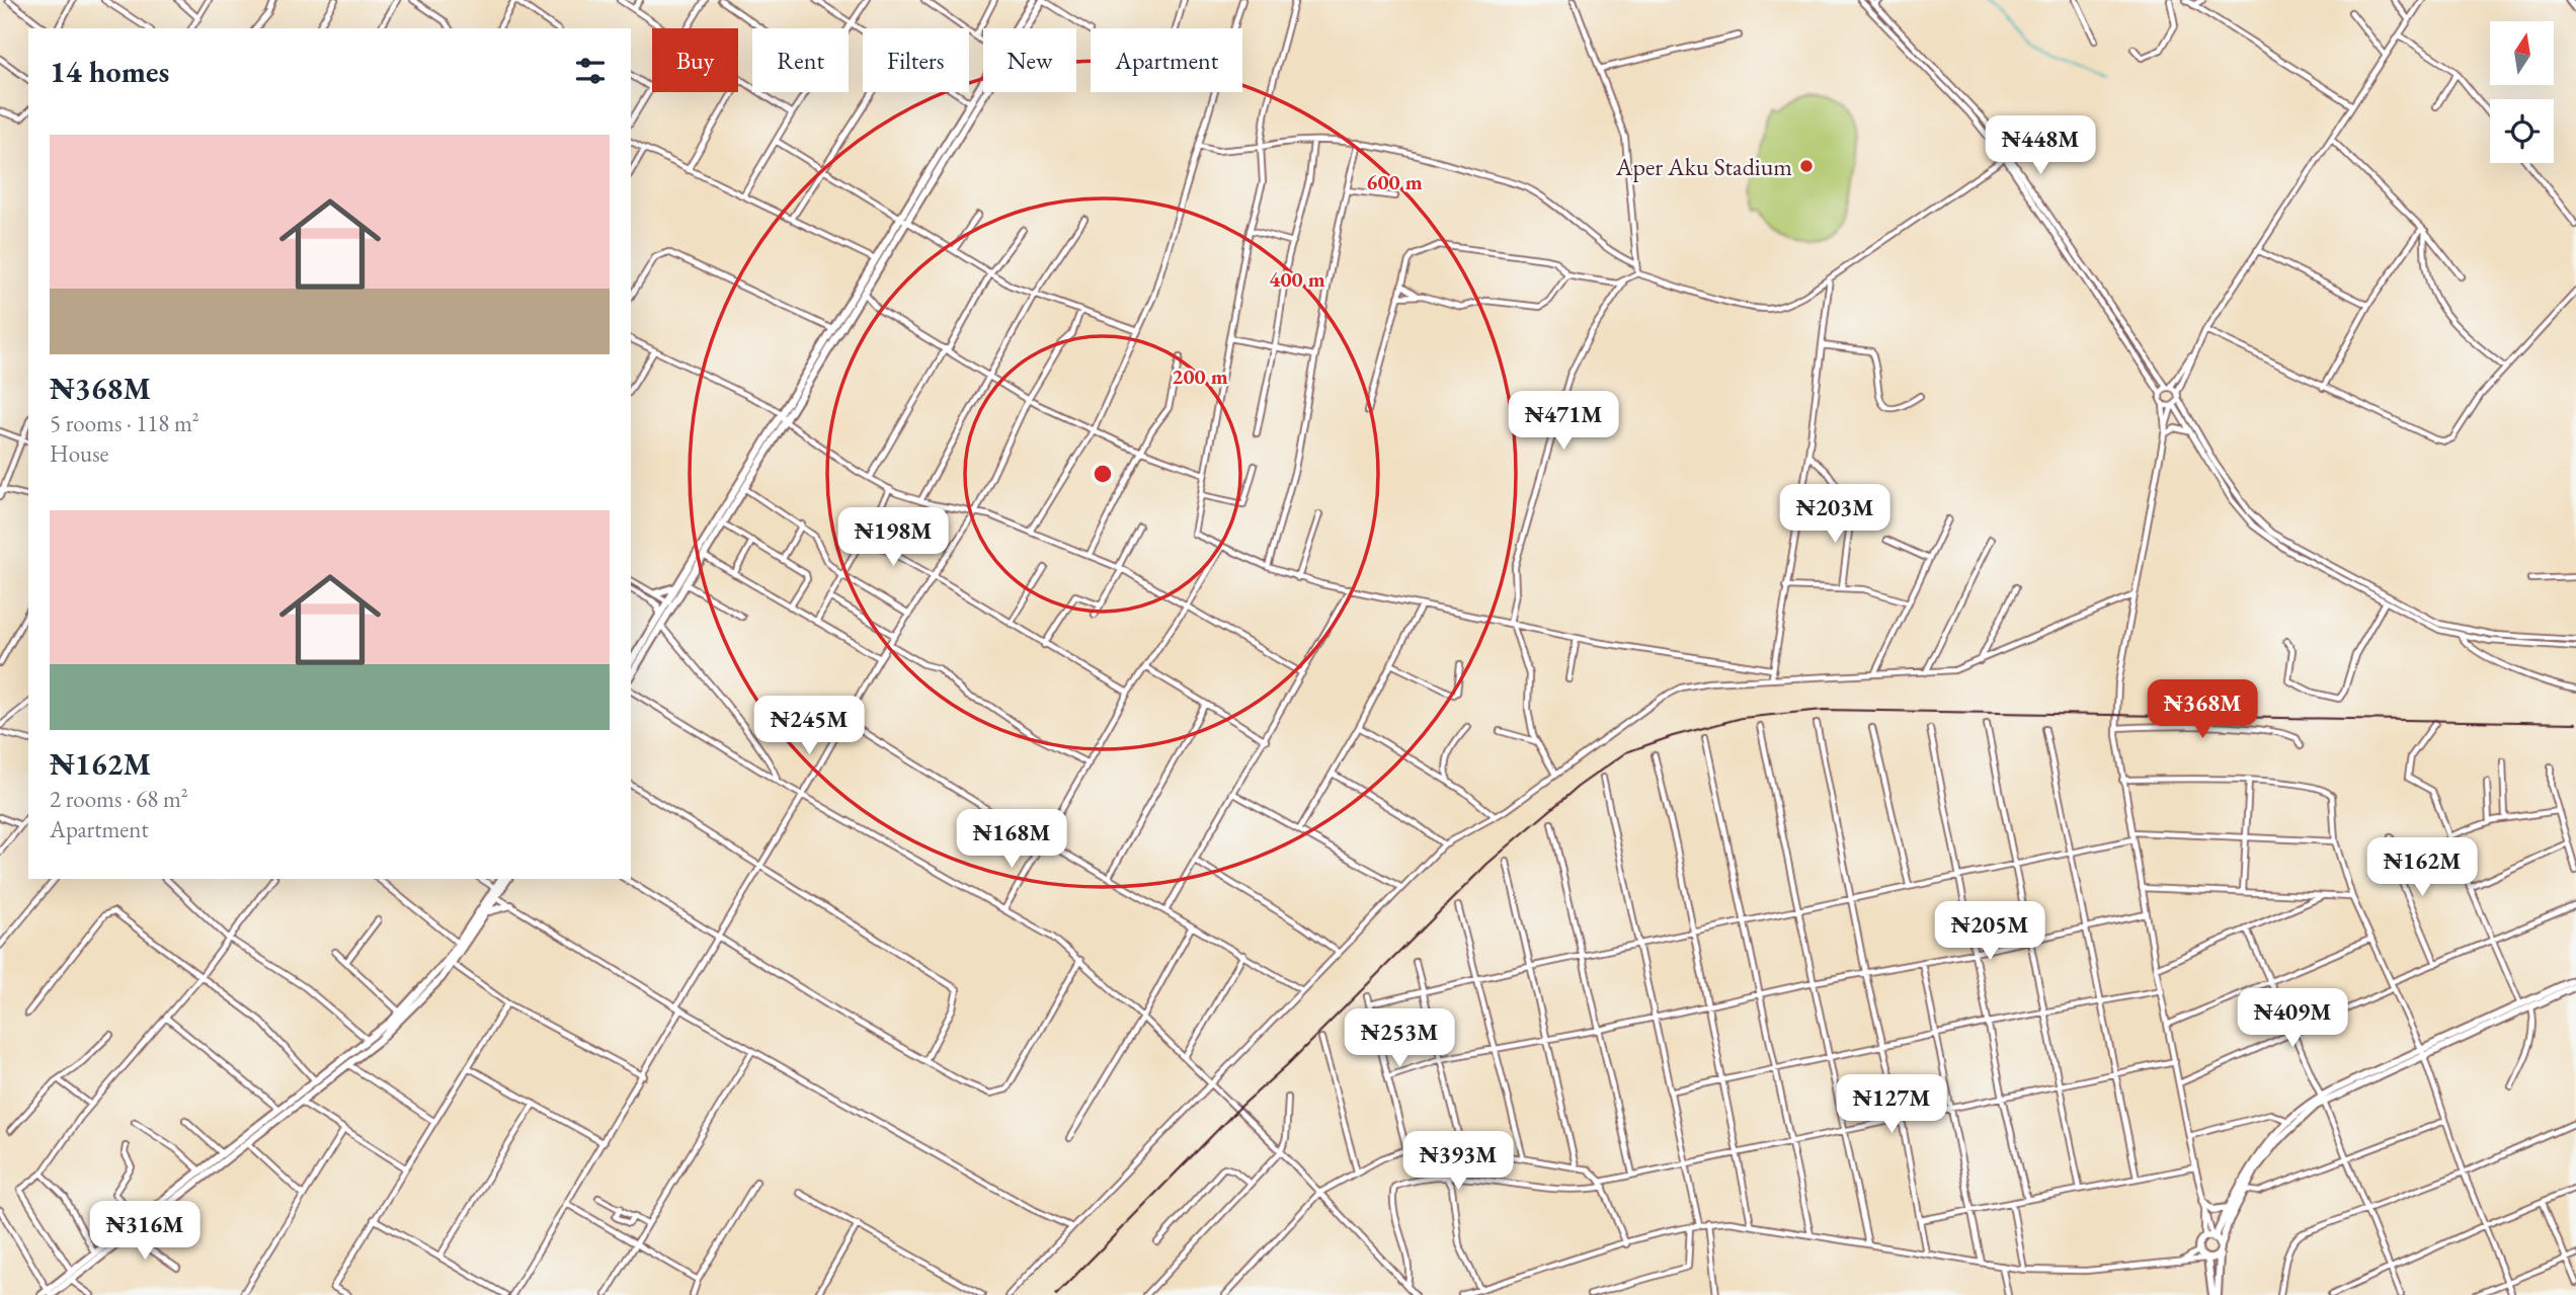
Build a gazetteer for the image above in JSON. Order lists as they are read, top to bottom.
{
  "places": ["Aper Aku Stadium"],
  "north": "top",
  "page": {
    "chip": [
      "Buy",
      "Rent",
      "Filters",
      "New",
      "Apartment"
    ],
    "heading": "14 homes",
    "list": [
      {
        "name": "₦368M",
        "note": "5 rooms · 118 m² · House"
      },
      {
        "name": "₦162M",
        "note": "2 rooms · 68 m² · Apartment"
      }
    ],
    "price": [
      "₦448M",
      "₦471M",
      "₦203M",
      "₦198M",
      "₦368M",
      "₦245M",
      "₦168M",
      "₦162M",
      "₦205M",
      "₦409M",
      "₦253M",
      "₦127M",
      "₦393M",
      "₦316M"
    ]
  },
  "rings": ["600 m", "400 m", "200 m"]
}
